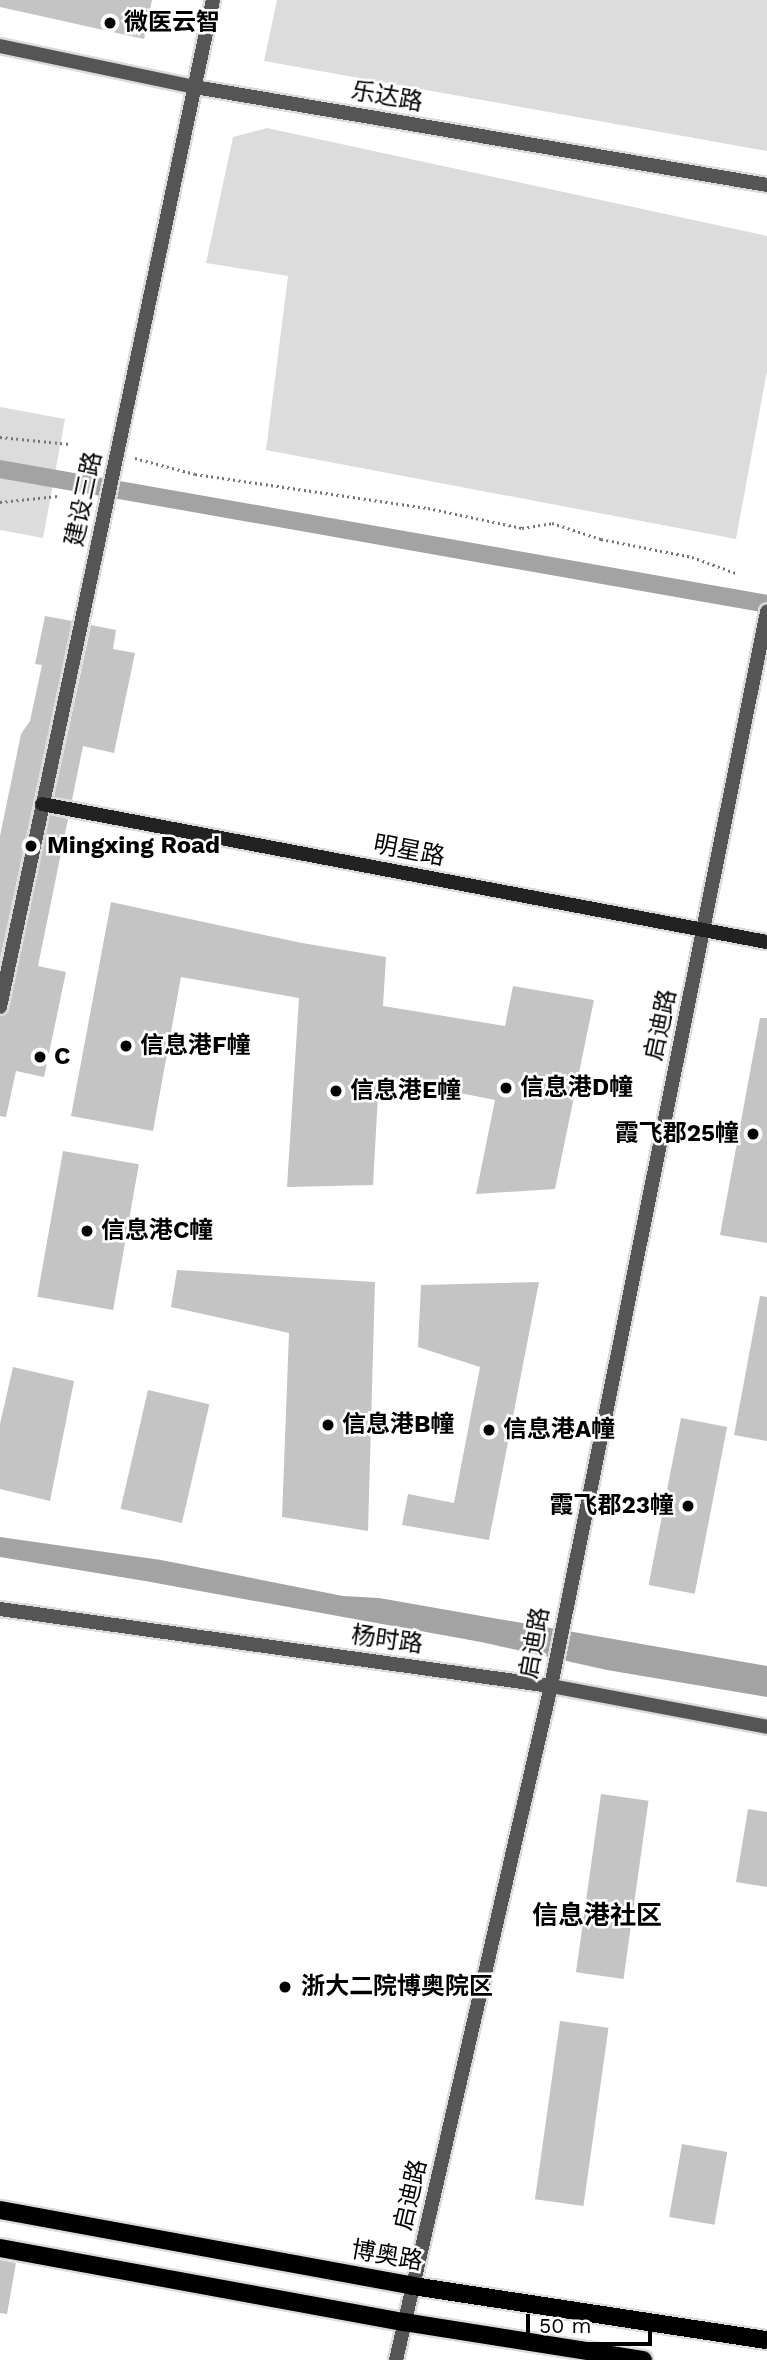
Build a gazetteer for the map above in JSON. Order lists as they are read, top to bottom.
{
  "streets": {
    "main road": ["明星路", "博奥路"],
    "street": [
      "乐达路",
      "建设三路",
      "启迪路",
      "杨时路"
    ]
  },
  "crossings": [
    ["乐达路", "建设三路"],
    ["建设三路", "明星路"],
    ["明星路", "启迪路"],
    ["启迪路", "杨时路"],
    ["启迪路", "博奥路"]
  ],
  "districts": ["信息港社区"],
  "places": [
    "微医云智",
    "Mingxing Road",
    "信息港F幢",
    "C",
    "信息港D幢",
    "信息港E幢",
    "霞飞郡25幢",
    "信息港C幢",
    "信息港B幢",
    "信息港A幢",
    "霞飞郡23幢",
    "浙大二院博奥院区"
  ],
  "scale_bar": "50 m"
}
